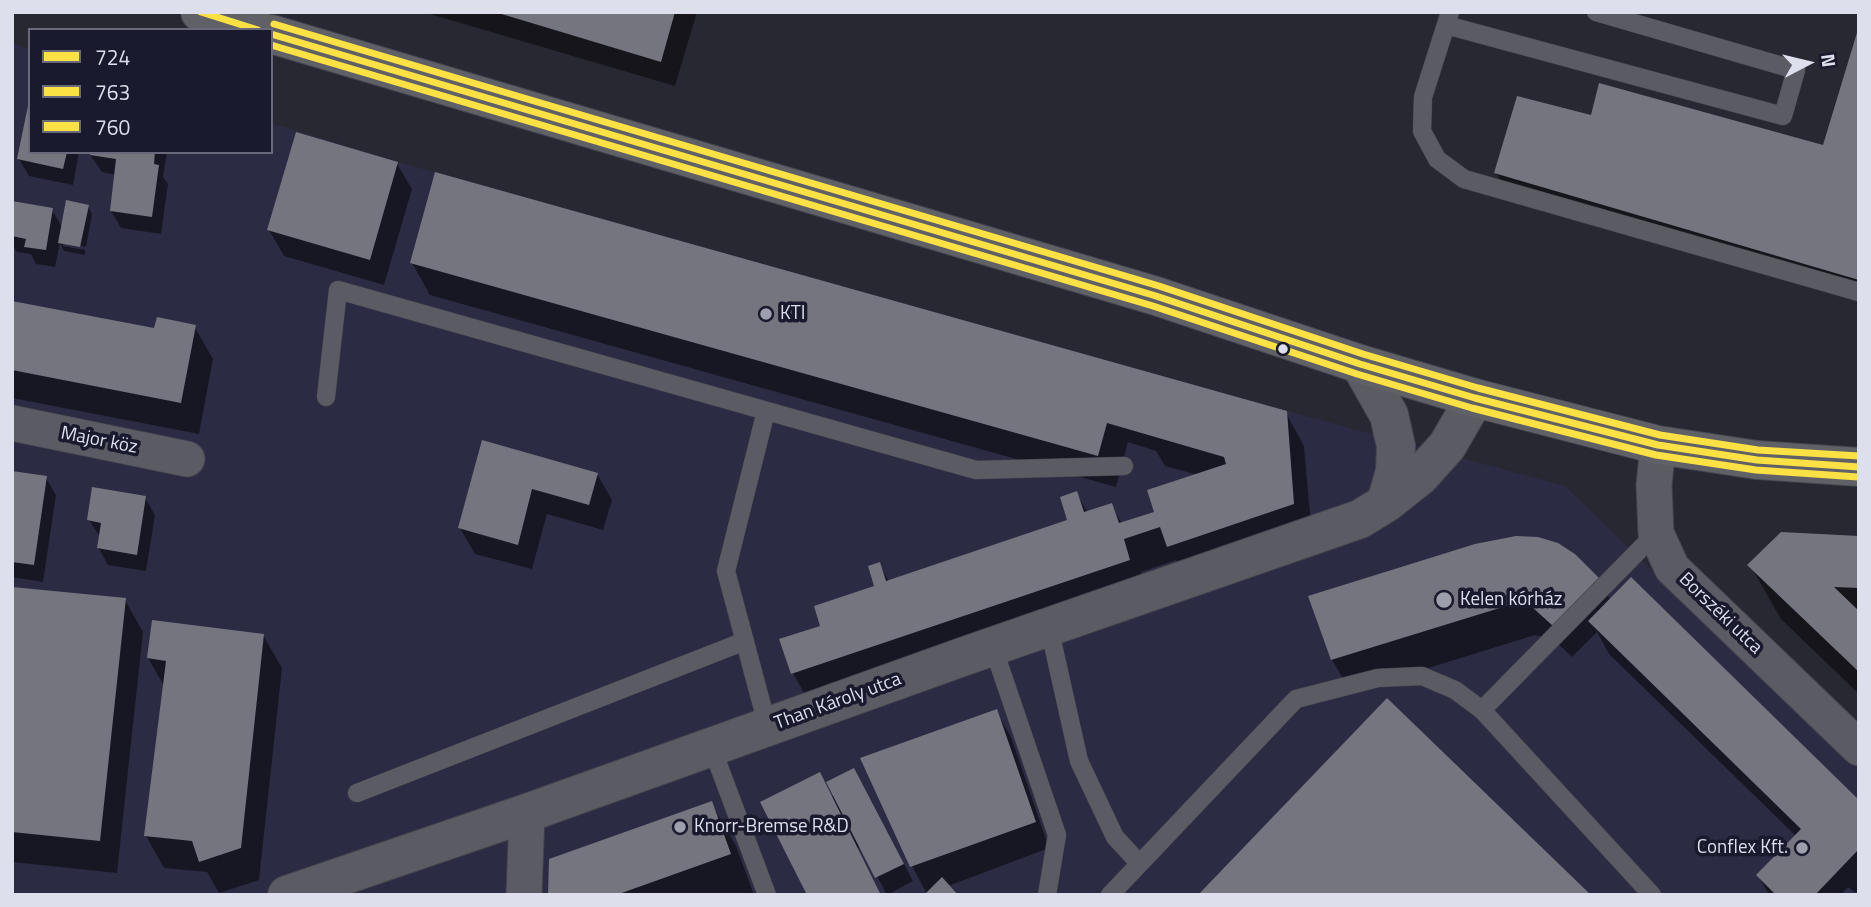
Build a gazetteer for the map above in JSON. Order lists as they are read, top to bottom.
{
  "streets": {
    "street": ["Major köz", "Borszéki utca", "Than Károly utca"]
  },
  "places": [
    "KTI",
    "Kelen kórház",
    "Knorr-Bremse R&D",
    "Conflex Kft."
  ],
  "lines": ["transit line 724", "transit line 760", "transit line 763"],
  "legend": ["724", "763", "760"],
  "north": "right"
}
